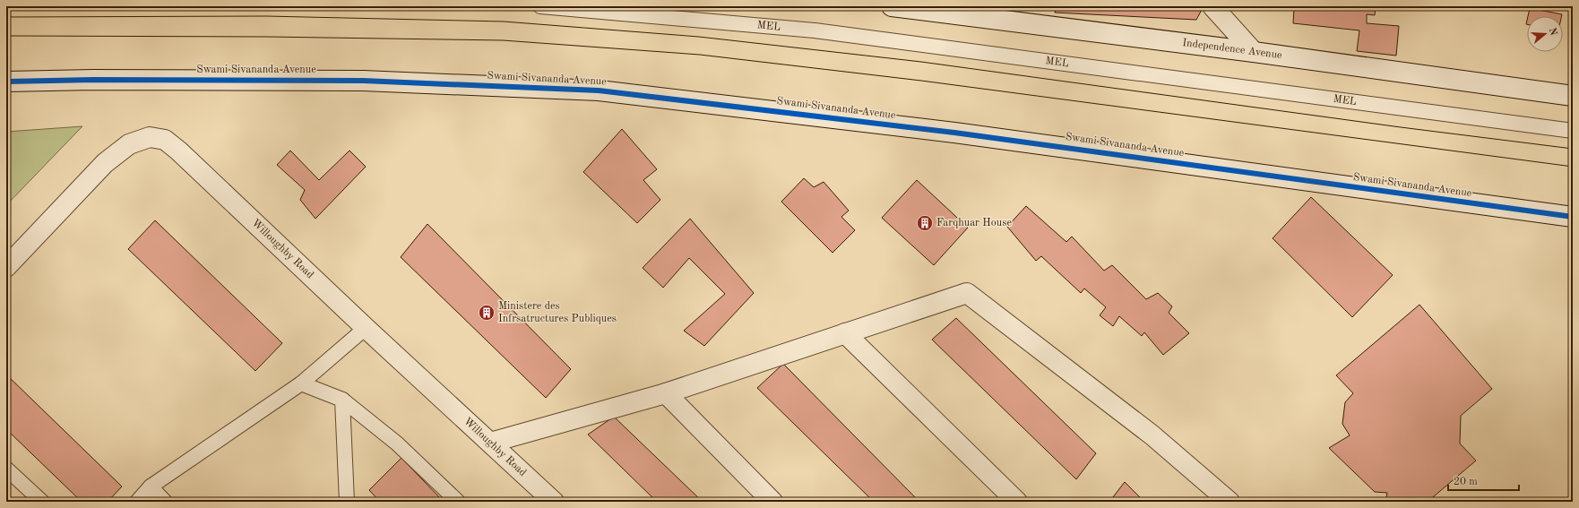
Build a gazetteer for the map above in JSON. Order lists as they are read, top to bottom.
{
  "streets": {
    "street": ["Independence Avenue", "Swami Sivananda Avenue", "Willoughby Road"],
    "lane": ["MEL"]
  },
  "places": {
    "building": ["Farqhuar House", "Ministere des Infrsatructures Publiques"]
  },
  "scale_bar": "20 m",
  "north": "right"
}
